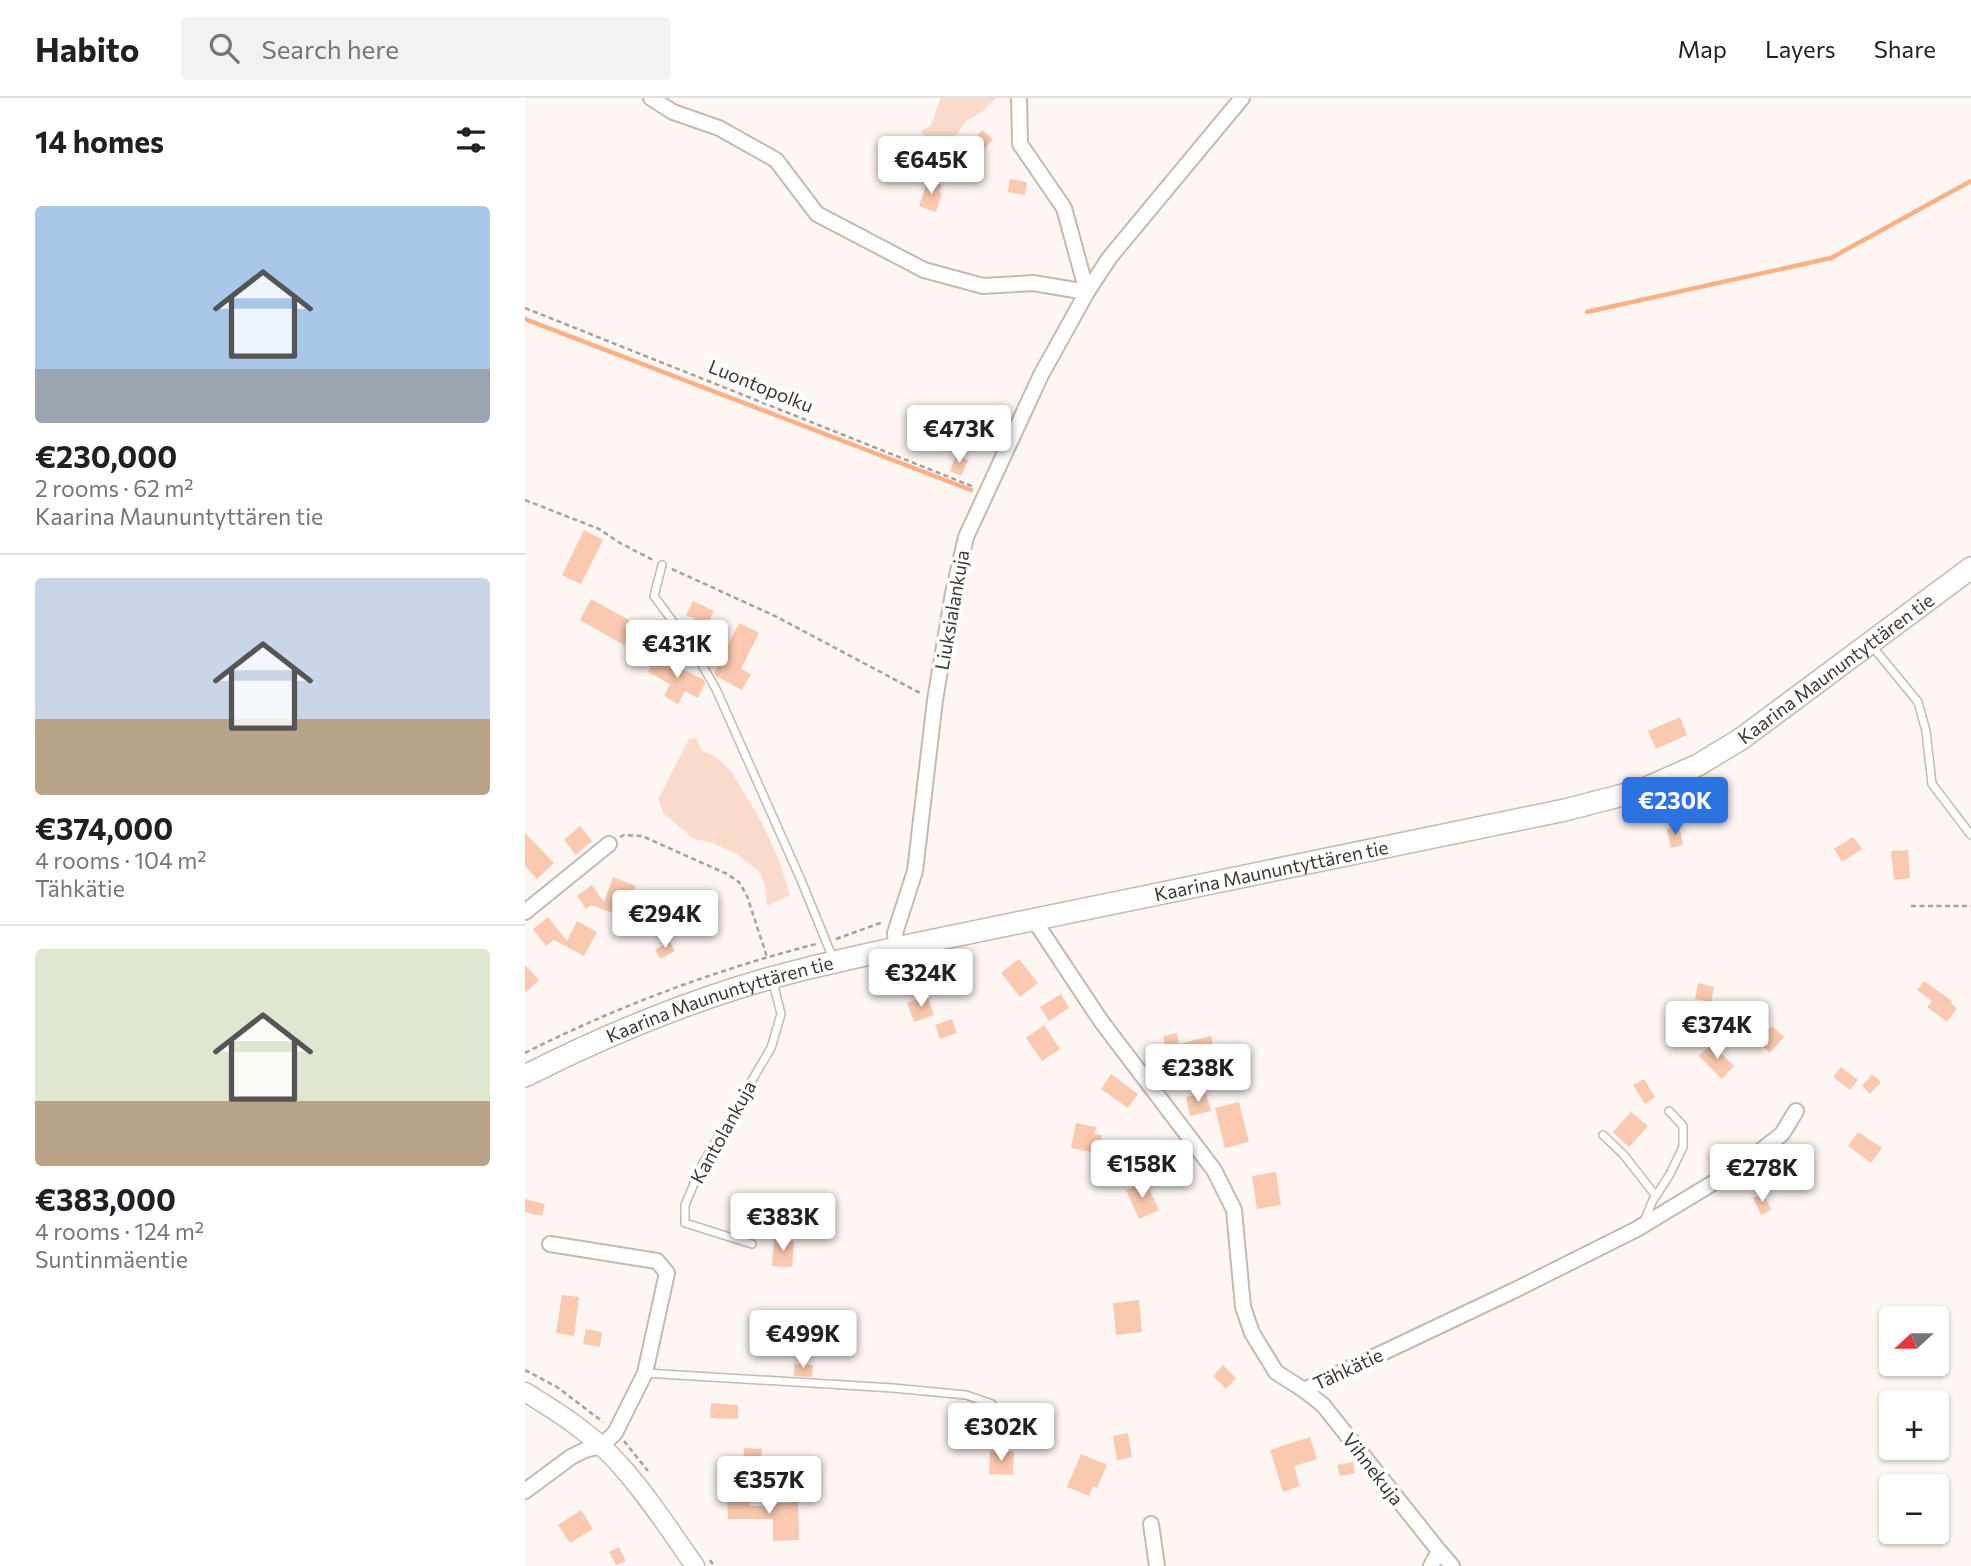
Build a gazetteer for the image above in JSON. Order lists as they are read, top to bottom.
{
  "streets": {
    "main road": ["Kaarina Maununtyttären tie"],
    "street": ["Liuksialankuja", "Tähkätie", "Vihnekuja"],
    "lane": ["Kantolankuja"],
    "path": ["Luontopolku"]
  },
  "crossings": [
    ["Luontopolku", "Liuksialankuja"],
    ["Liuksialankuja", "Kaarina Maununtyttären tie"],
    ["Kaarina Maununtyttären tie", "Kantolankuja"],
    ["Kaarina Maununtyttären tie", "Tähkätie"],
    ["Tähkätie", "Vihnekuja"]
  ],
  "north": "left",
  "page": {
    "header": "Habito",
    "search": "Search here",
    "nav": ["Map", "Layers", "Share"],
    "heading": "14 homes",
    "price": [
      "€645K",
      "€473K",
      "€431K",
      "€230K",
      "€294K",
      "€324K",
      "€374K",
      "€238K",
      "€158K",
      "€278K",
      "€383K",
      "€499K",
      "€302K",
      "€357K"
    ],
    "list": [
      {
        "name": "€230,000",
        "note": "2 rooms · 62 m² · Kaarina Maununtyttären tie"
      },
      {
        "name": "€374,000",
        "note": "4 rooms · 104 m² · Tähkätie"
      },
      {
        "name": "€383,000",
        "note": "4 rooms · 124 m² · Suntinmäentie"
      }
    ],
    "map_buttons": ["+", "−"]
  }
}
